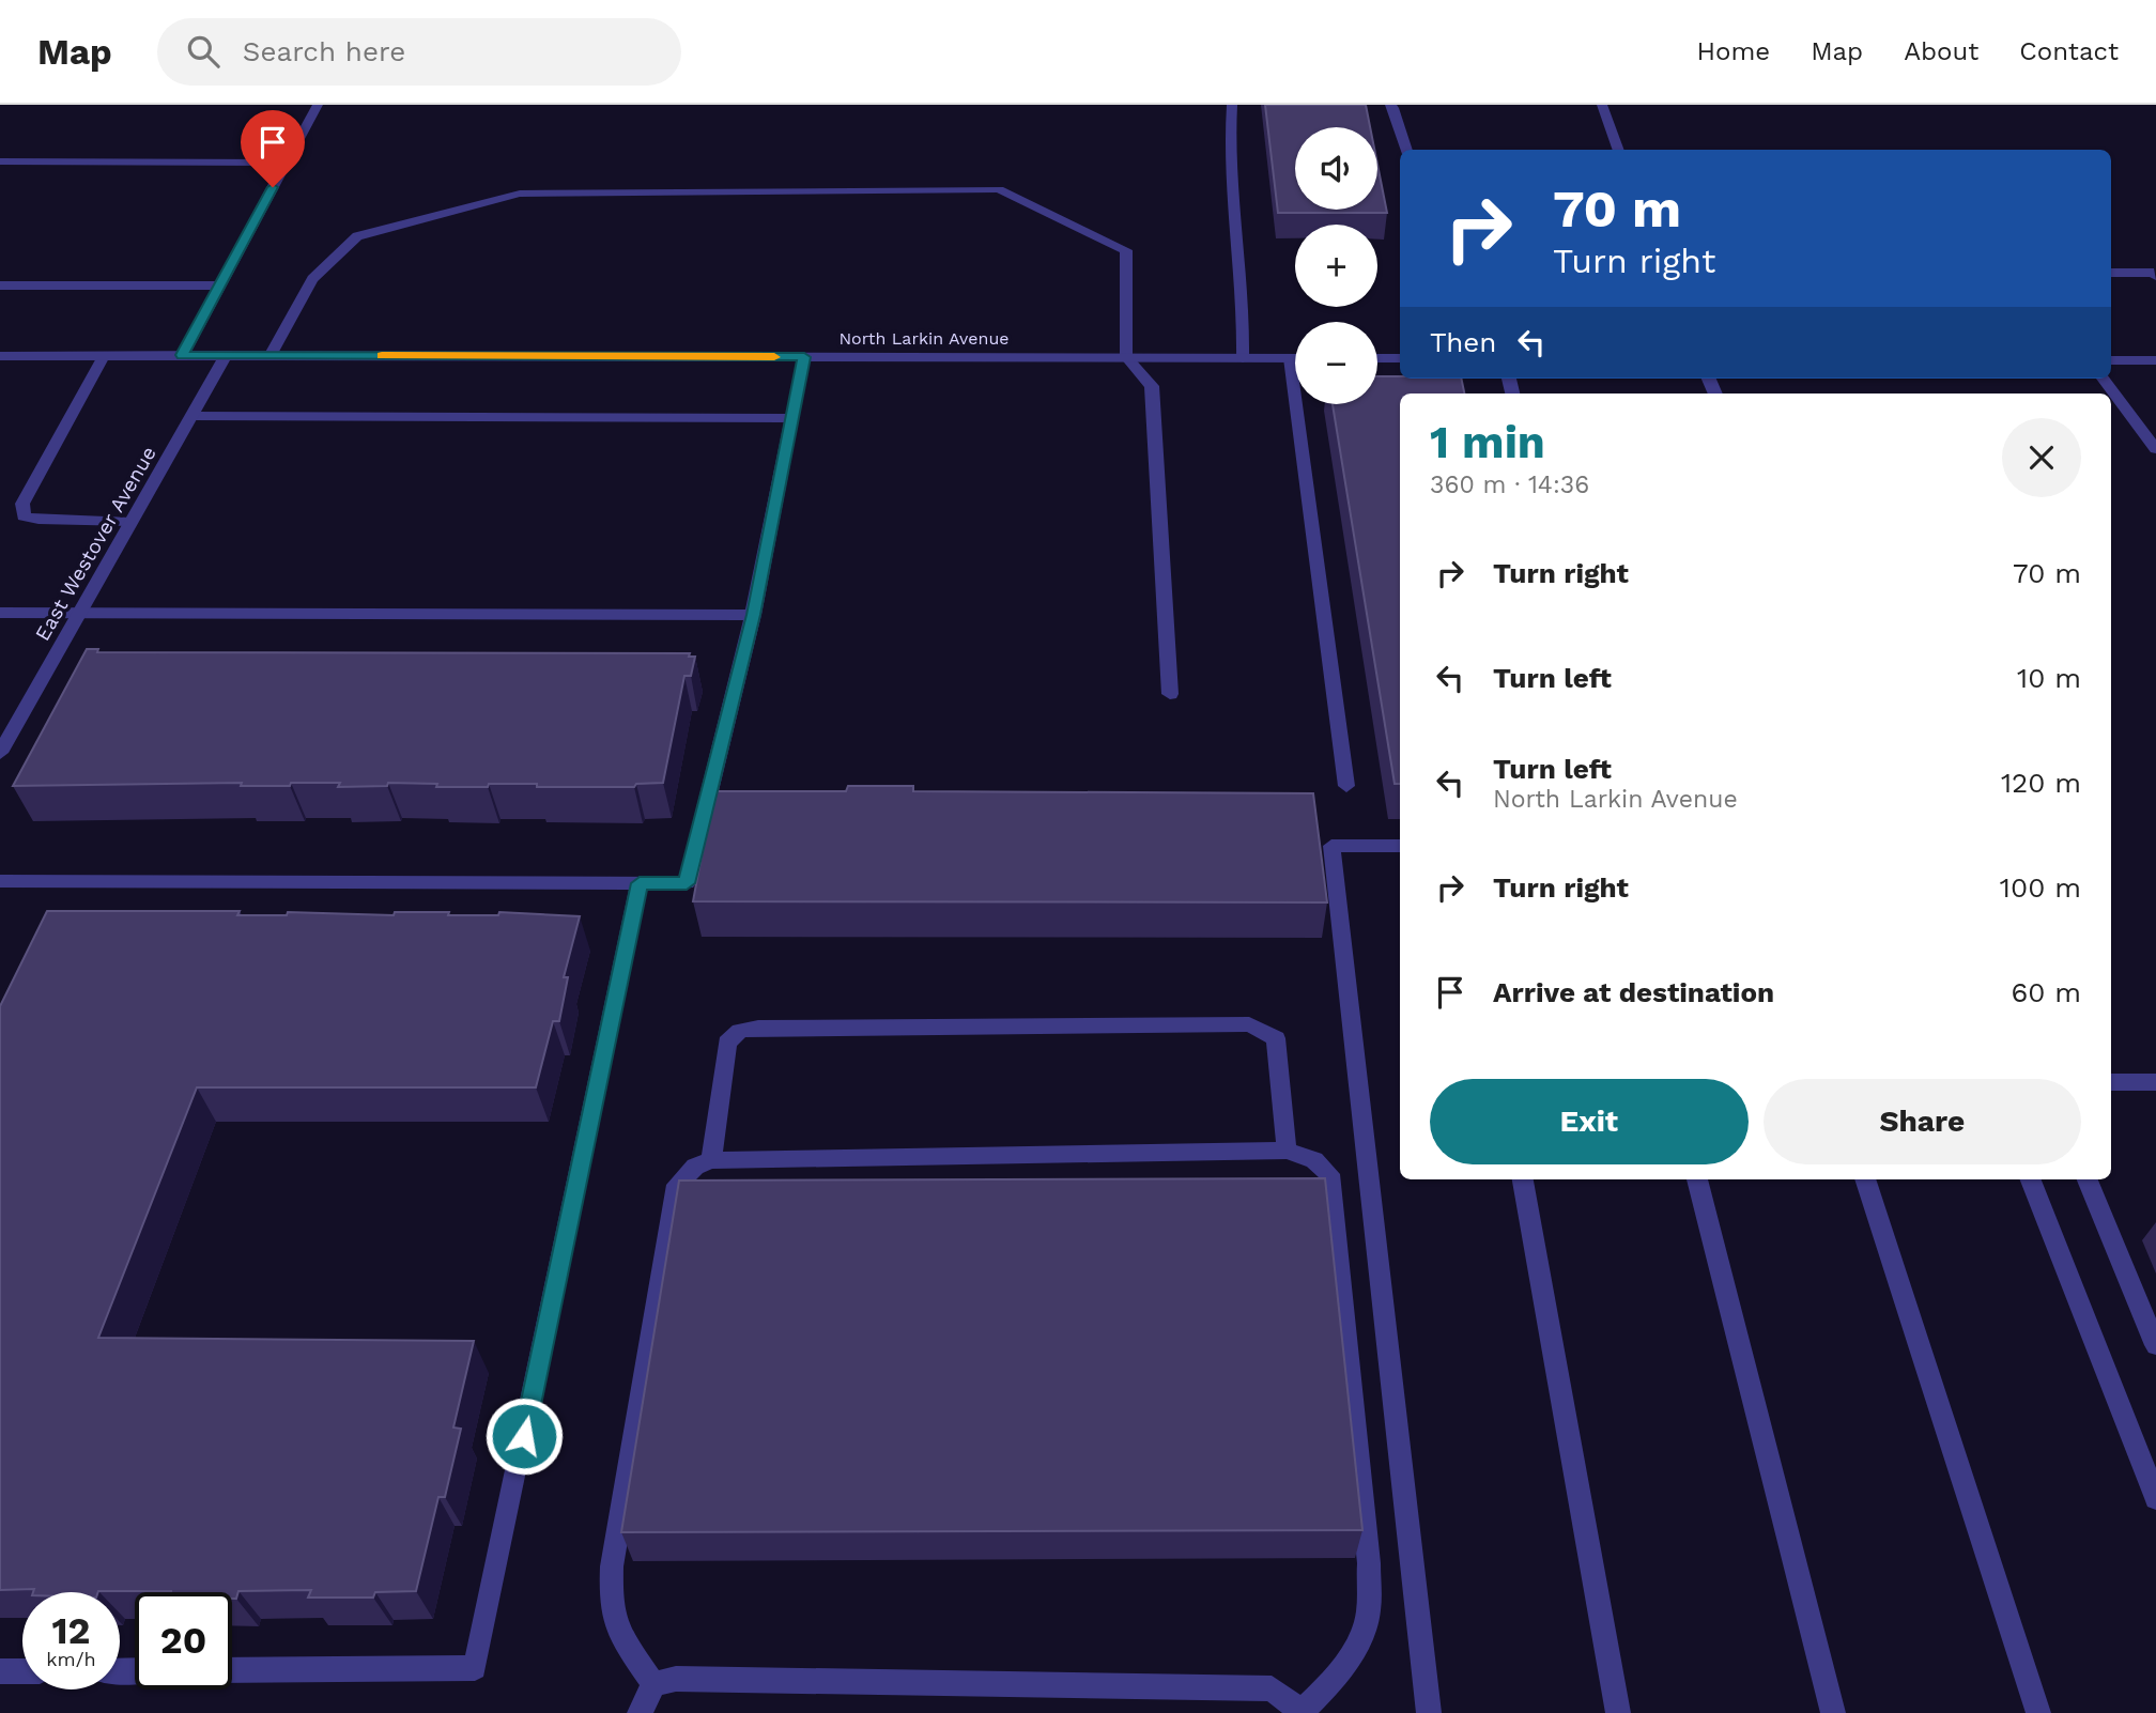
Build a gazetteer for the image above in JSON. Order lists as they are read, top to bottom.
{
  "streets": {
    "street": ["North Larkin Avenue", "East Westover Avenue"]
  },
  "crossings": [
    ["North Larkin Avenue", "East Westover Avenue"]
  ],
  "page": {
    "header": "Map",
    "search": "Search here",
    "nav": [
      "Home",
      "Map",
      "About",
      "Contact"
    ],
    "map_buttons": ["+", "−"],
    "turn": ["70 m", "Turn right"],
    "then": "Then",
    "heading": ["1 min", "360 m · 14:36"],
    "list": [
      {
        "name": "Turn right",
        "value": "70 m"
      },
      {
        "name": "Turn left",
        "value": "10 m"
      },
      {
        "name": "Turn left",
        "note": "North Larkin Avenue",
        "value": "120 m"
      },
      {
        "name": "Turn right",
        "value": "100 m"
      },
      {
        "name": "Arrive at destination",
        "value": "60 m"
      }
    ],
    "buttons": ["Exit", "Share"],
    "speed": "12 km/h",
    "limit": "20"
  }
}
